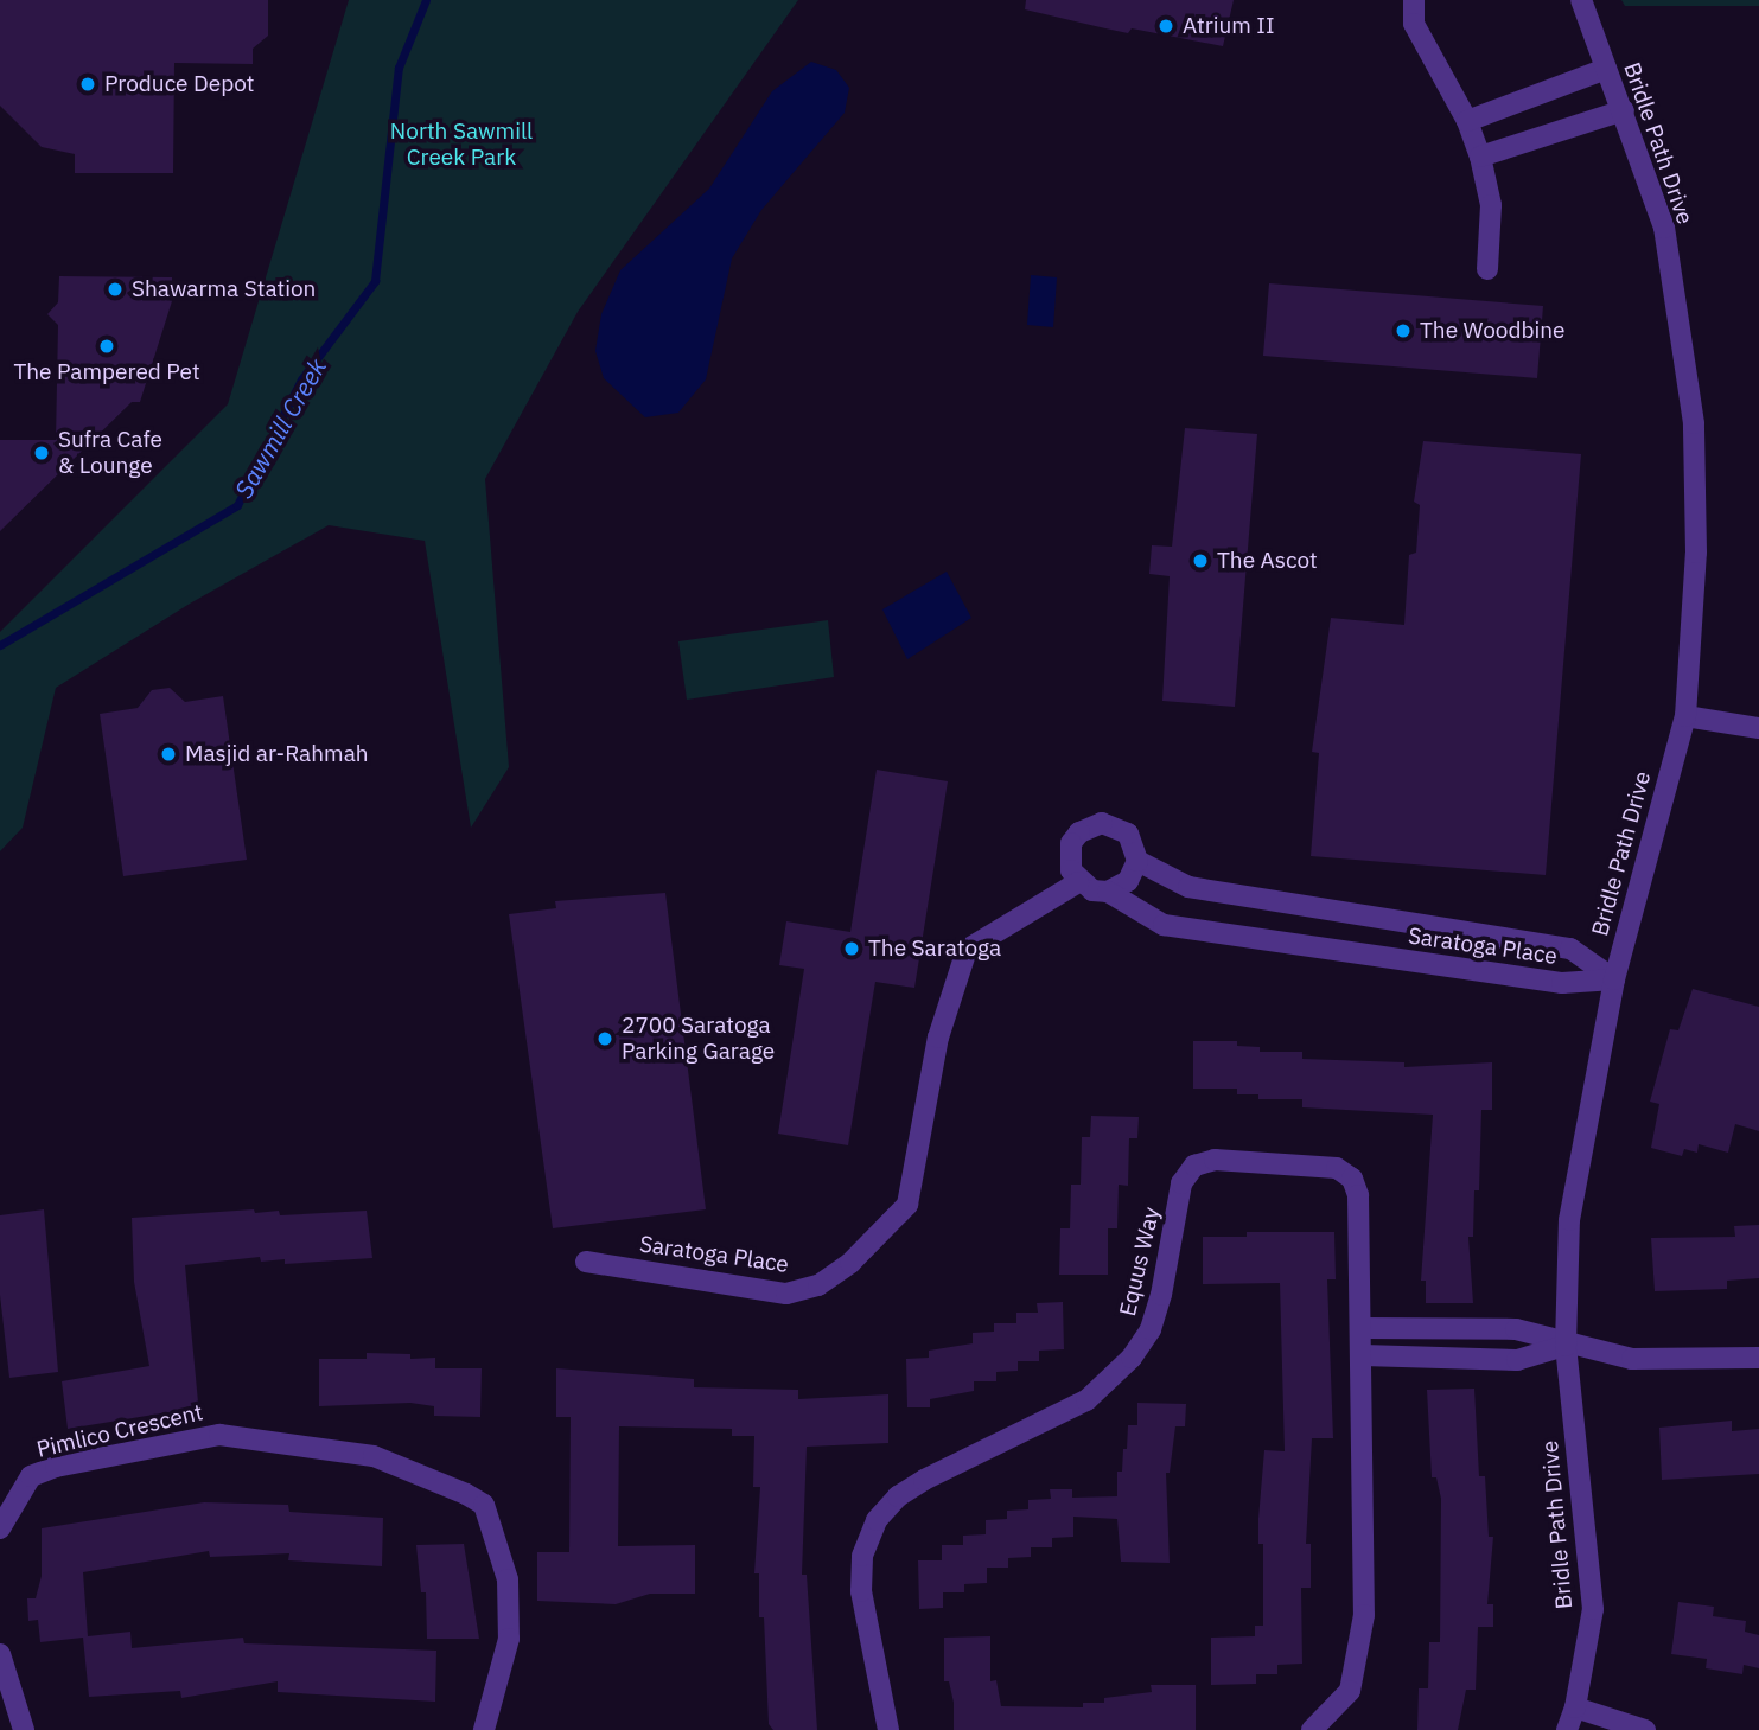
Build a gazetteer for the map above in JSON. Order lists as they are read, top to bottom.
{
  "streets": {
    "street": [
      "Bridle Path Drive",
      "Saratoga Place",
      "Equus Way",
      "Pimlico Crescent"
    ]
  },
  "crossings": [
    ["Bridle Path Drive", "Saratoga Place"]
  ],
  "water": ["Sawmill Creek"],
  "parks": ["North Sawmill Creek Park"],
  "places": [
    "Atrium II",
    "Produce Depot",
    "Shawarma Station",
    "The Woodbine",
    "The Pampered Pet",
    "Sufra Cafe & Lounge",
    "The Ascot",
    "Masjid ar-Rahmah",
    "The Saratoga",
    "2700 Saratoga Parking Garage"
  ]
}
